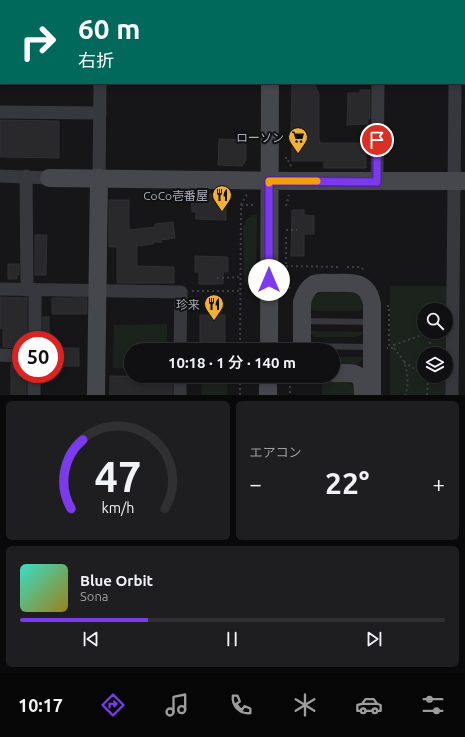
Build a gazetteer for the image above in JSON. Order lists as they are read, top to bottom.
{
  "places": {
    "supermarket": ["ローソン"],
    "restaurant": ["CoCo壱番屋", "珍来"]
  },
  "page": {
    "turn": ["60 m", "右折"],
    "limit": "50",
    "trip": "10:18 · 1 分 · 140 m",
    "tile": "エアコン",
    "heat": ["−", "22°", "+"],
    "song": ["Blue Orbit", "Sona"],
    "tabs": "10:17",
    "gauge": ["47", "km/h"]
  }
}
